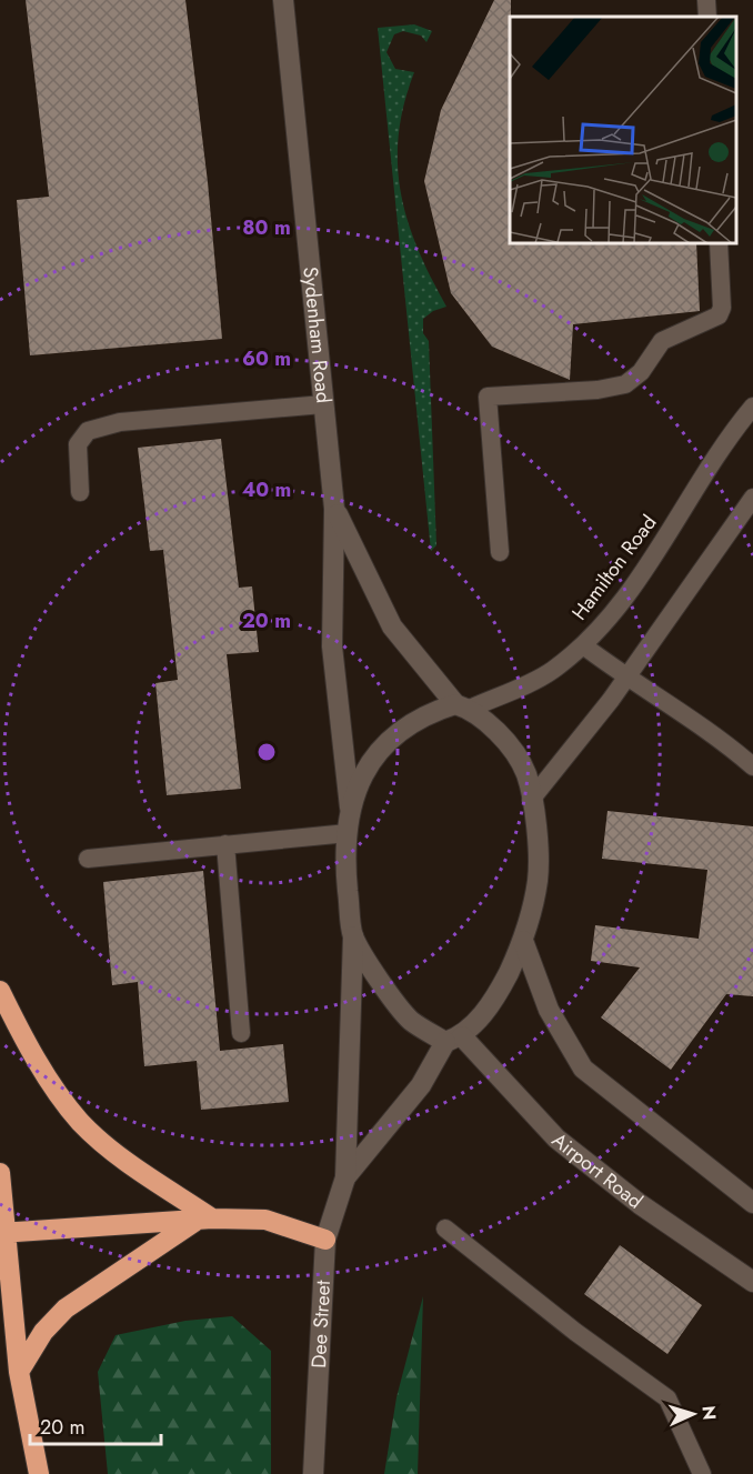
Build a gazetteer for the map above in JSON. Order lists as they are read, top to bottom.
{
  "streets": {
    "street": ["Sydenham Road", "Airport Road", "Dee Street"],
    "lane": ["Hamilton Road"]
  },
  "crossings": [
    ["Sydenham Road", "Hamilton Road"],
    ["Sydenham Road", "Dee Street"],
    ["Airport Road", "Dee Street"]
  ],
  "scale_bar": "20 m",
  "north": "right",
  "rings": [
    "80 m",
    "60 m",
    "40 m",
    "20 m"
  ]
}
